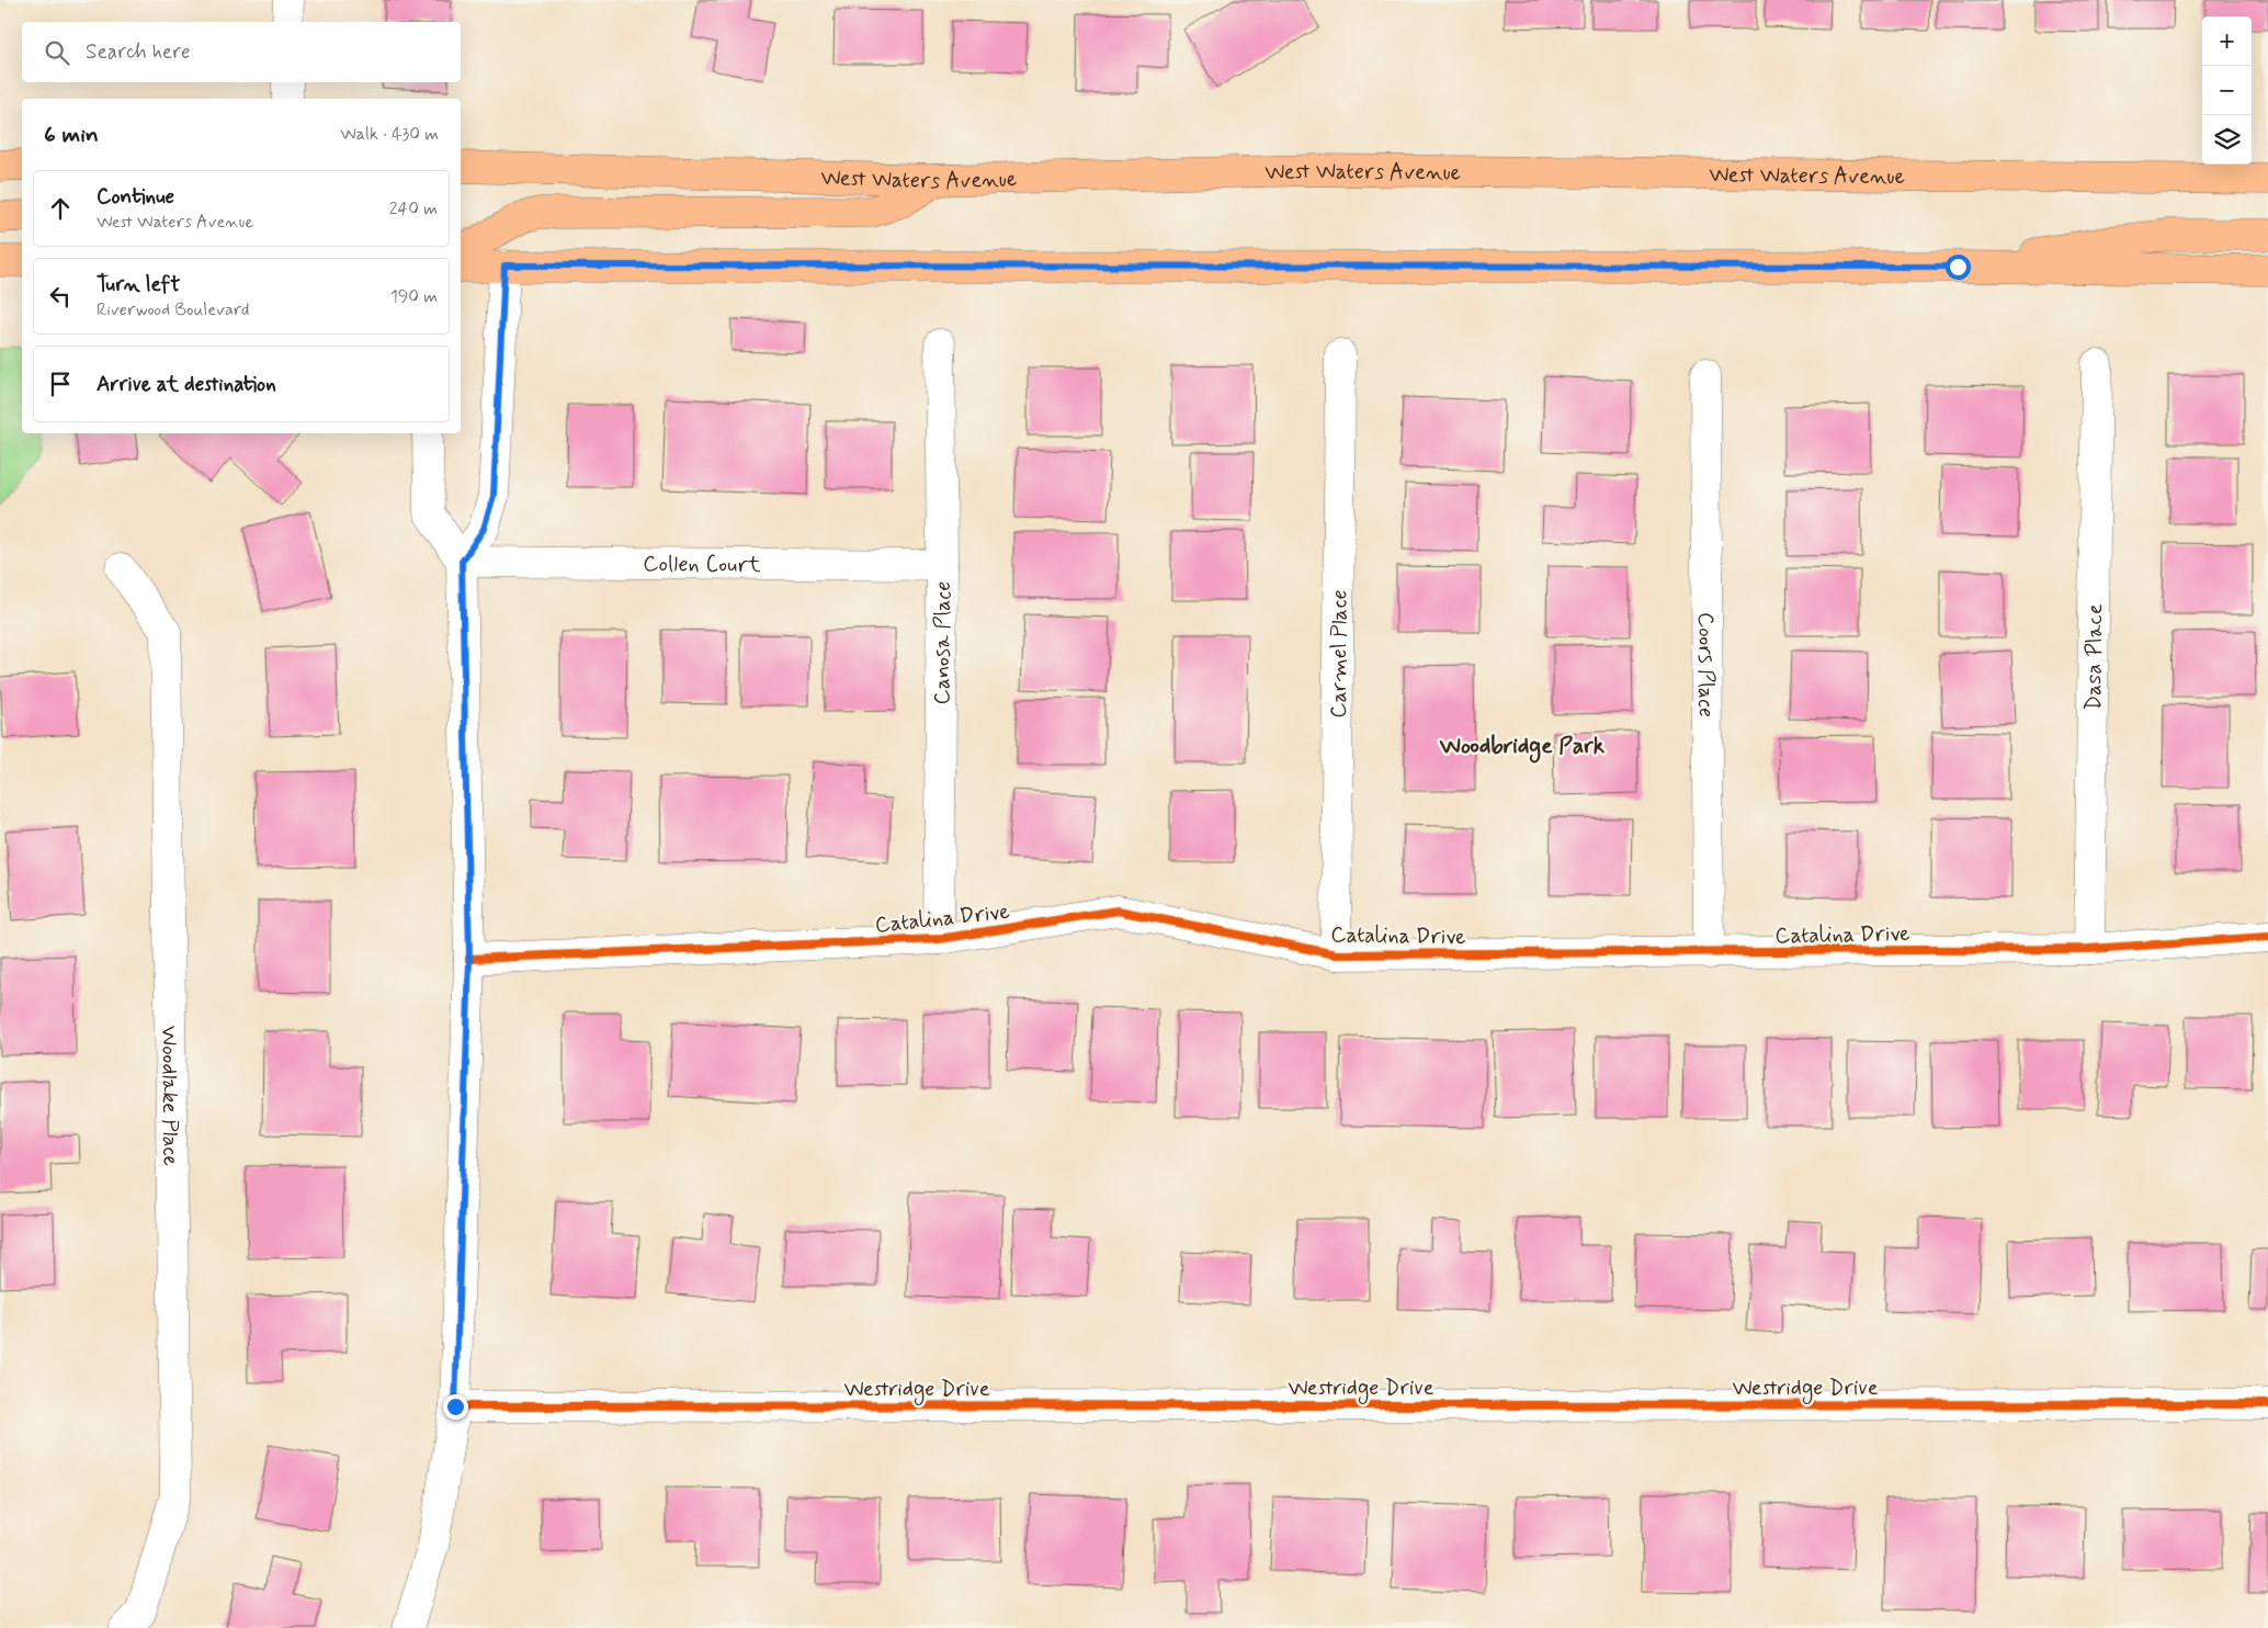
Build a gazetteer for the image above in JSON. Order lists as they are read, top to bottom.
{
  "streets": {
    "main road": ["West Waters Avenue"],
    "street": [
      "Collen Court",
      "Canosa Place",
      "Carmel Place",
      "Dasa Place",
      "Coors Place",
      "Catalina Drive",
      "Woodlake Place",
      "Westridge Drive"
    ]
  },
  "crossings": [
    ["Collen Court", "Canosa Place"],
    ["Canosa Place", "Catalina Drive"],
    ["Carmel Place", "Catalina Drive"],
    ["Dasa Place", "Catalina Drive"],
    ["Coors Place", "Catalina Drive"]
  ],
  "districts": ["Woodbridge Park"],
  "page": {
    "map_buttons": ["+", "−"],
    "search": "Search here",
    "heading": ["6 min", "Walk · 430 m"],
    "list": [
      ["Continue", "West Waters Avenue", "240 m"],
      ["Turn left", "Riverwood Boulevard", "190 m"],
      "Arrive at destination"
    ]
  }
}
